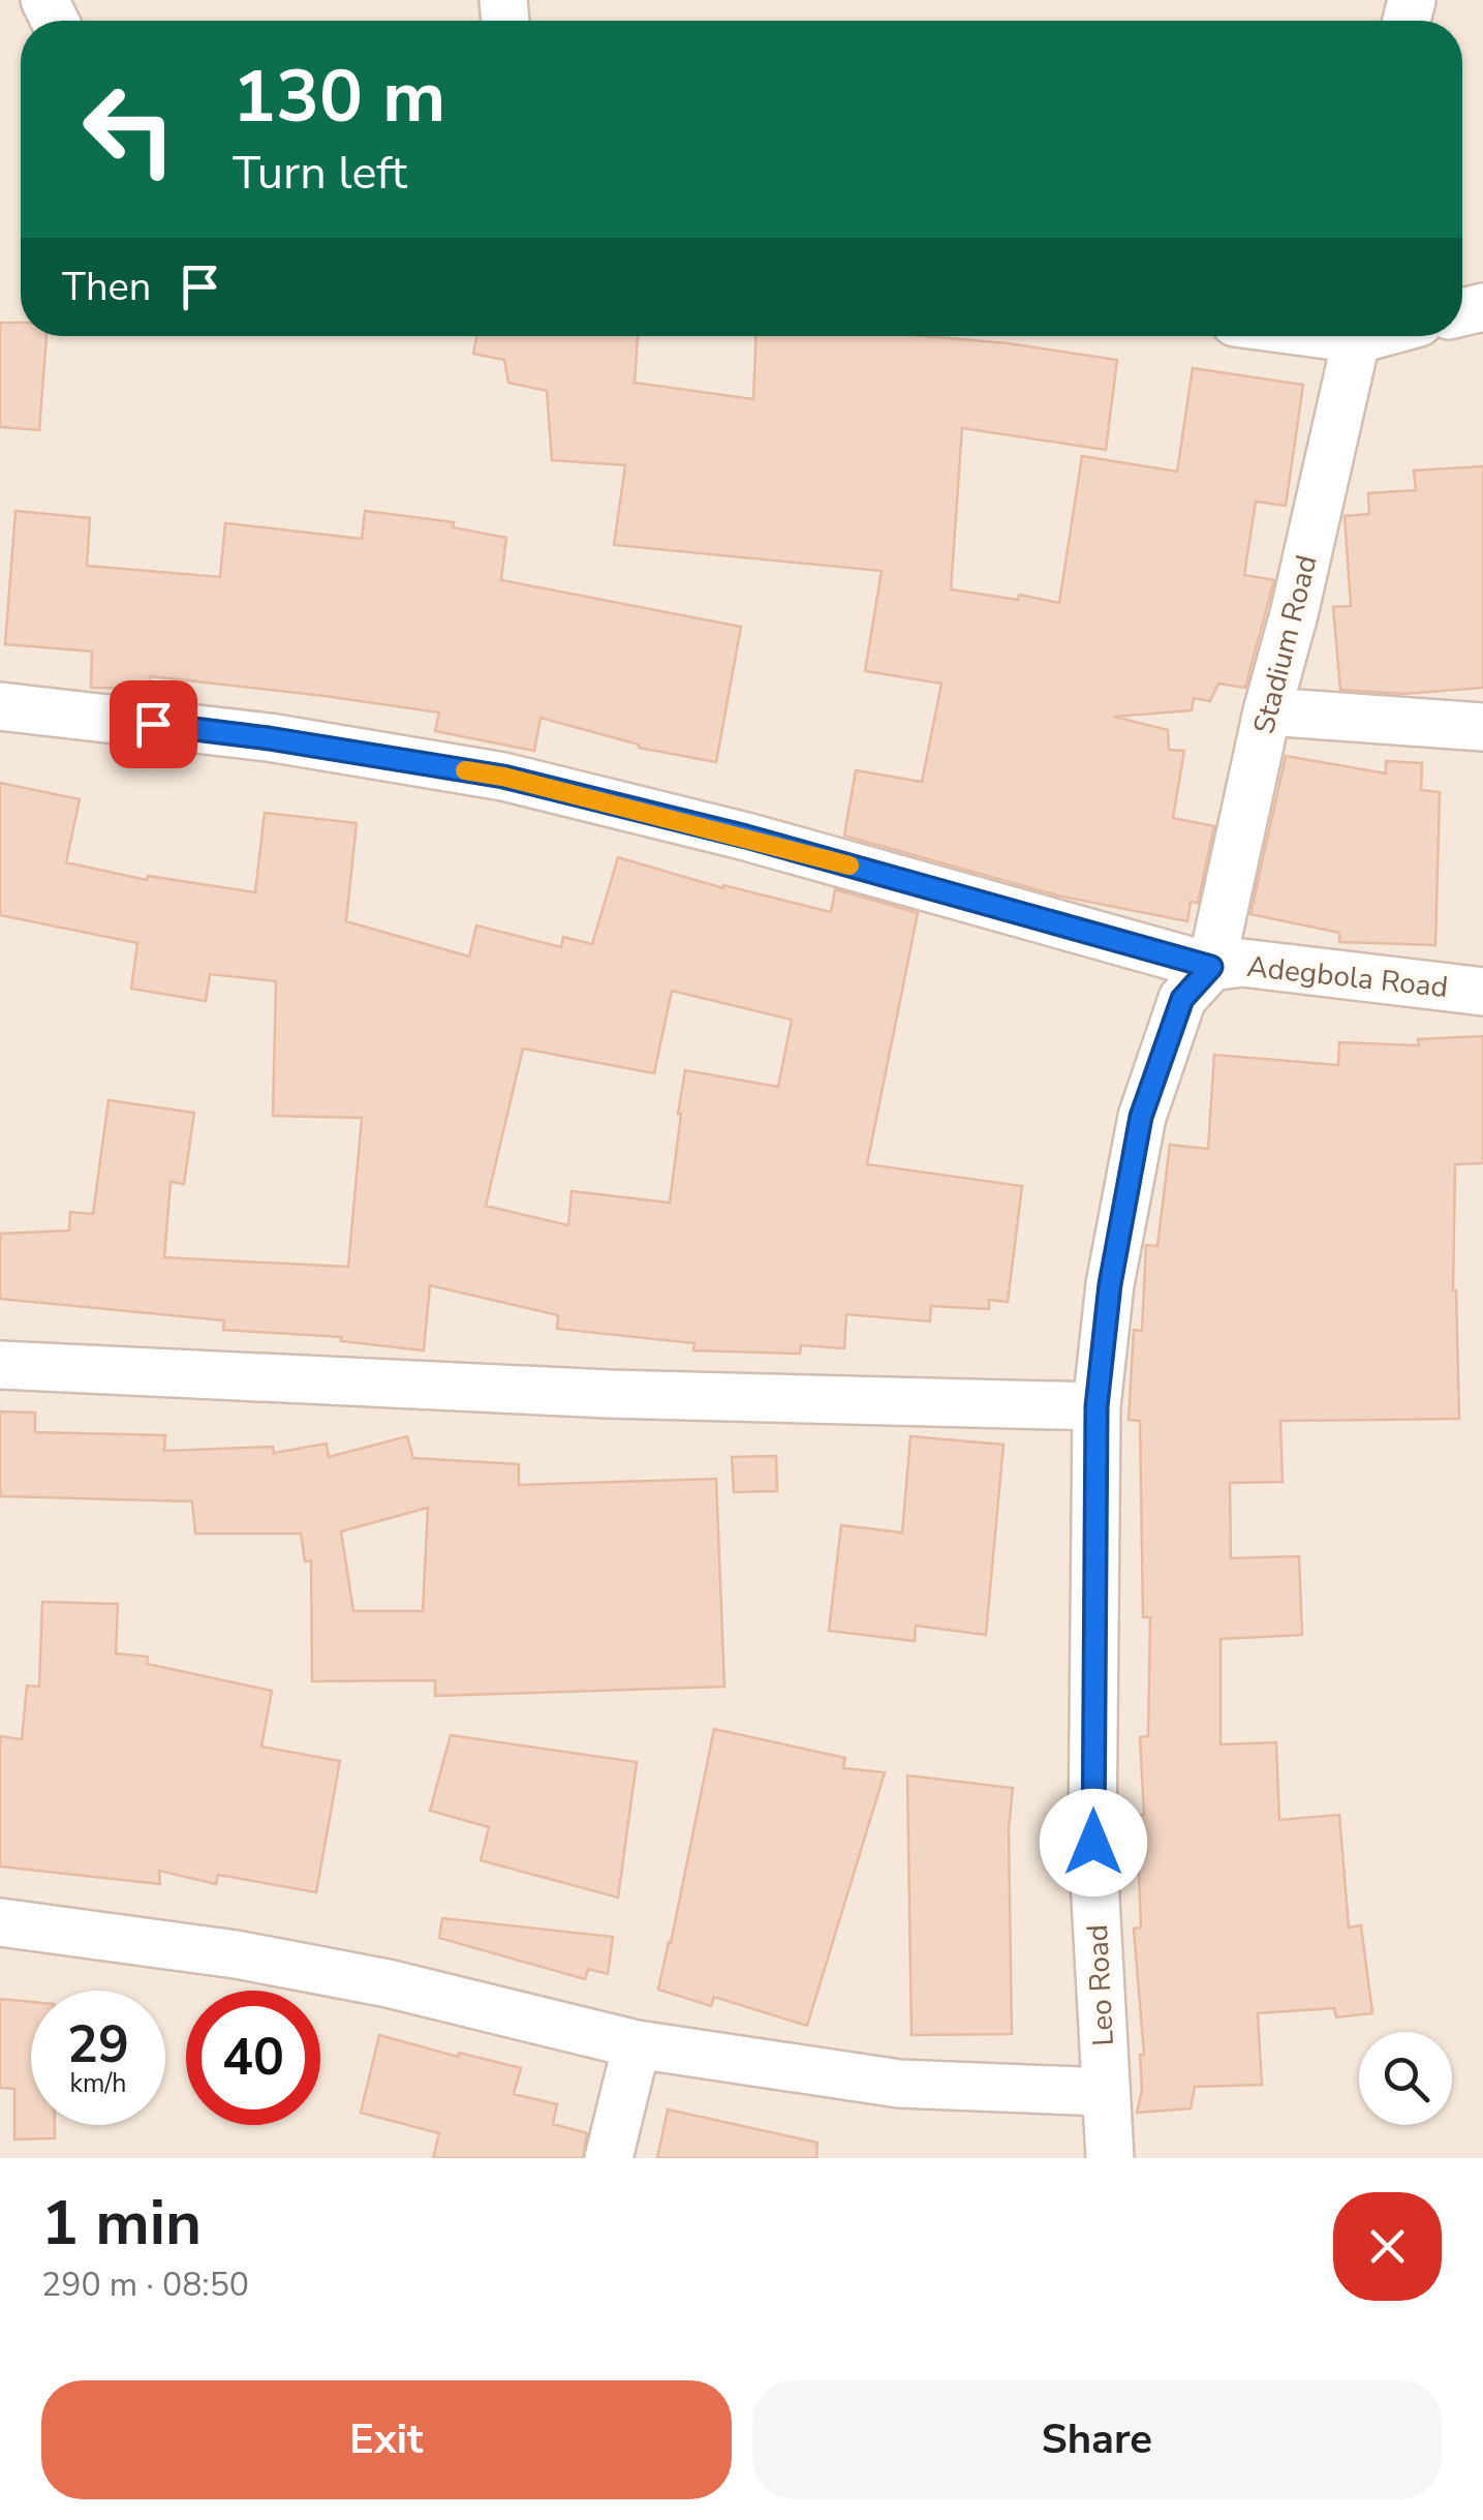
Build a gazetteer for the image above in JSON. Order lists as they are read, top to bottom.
{
  "streets": {
    "street": ["Stadium Road", "Adegbola Road", "Leo Road"]
  },
  "crossings": [
    ["Stadium Road", "Adegbola Road"],
    ["Stadium Road", "Leo Road"],
    ["Adegbola Road", "Leo Road"]
  ],
  "page": {
    "turn": ["130 m", "Turn left"],
    "then": "Then",
    "speed": "29 km/h",
    "limit": "40",
    "heading": ["1 min", "290 m · 08:50"],
    "buttons": ["Exit", "Share"]
  }
}
